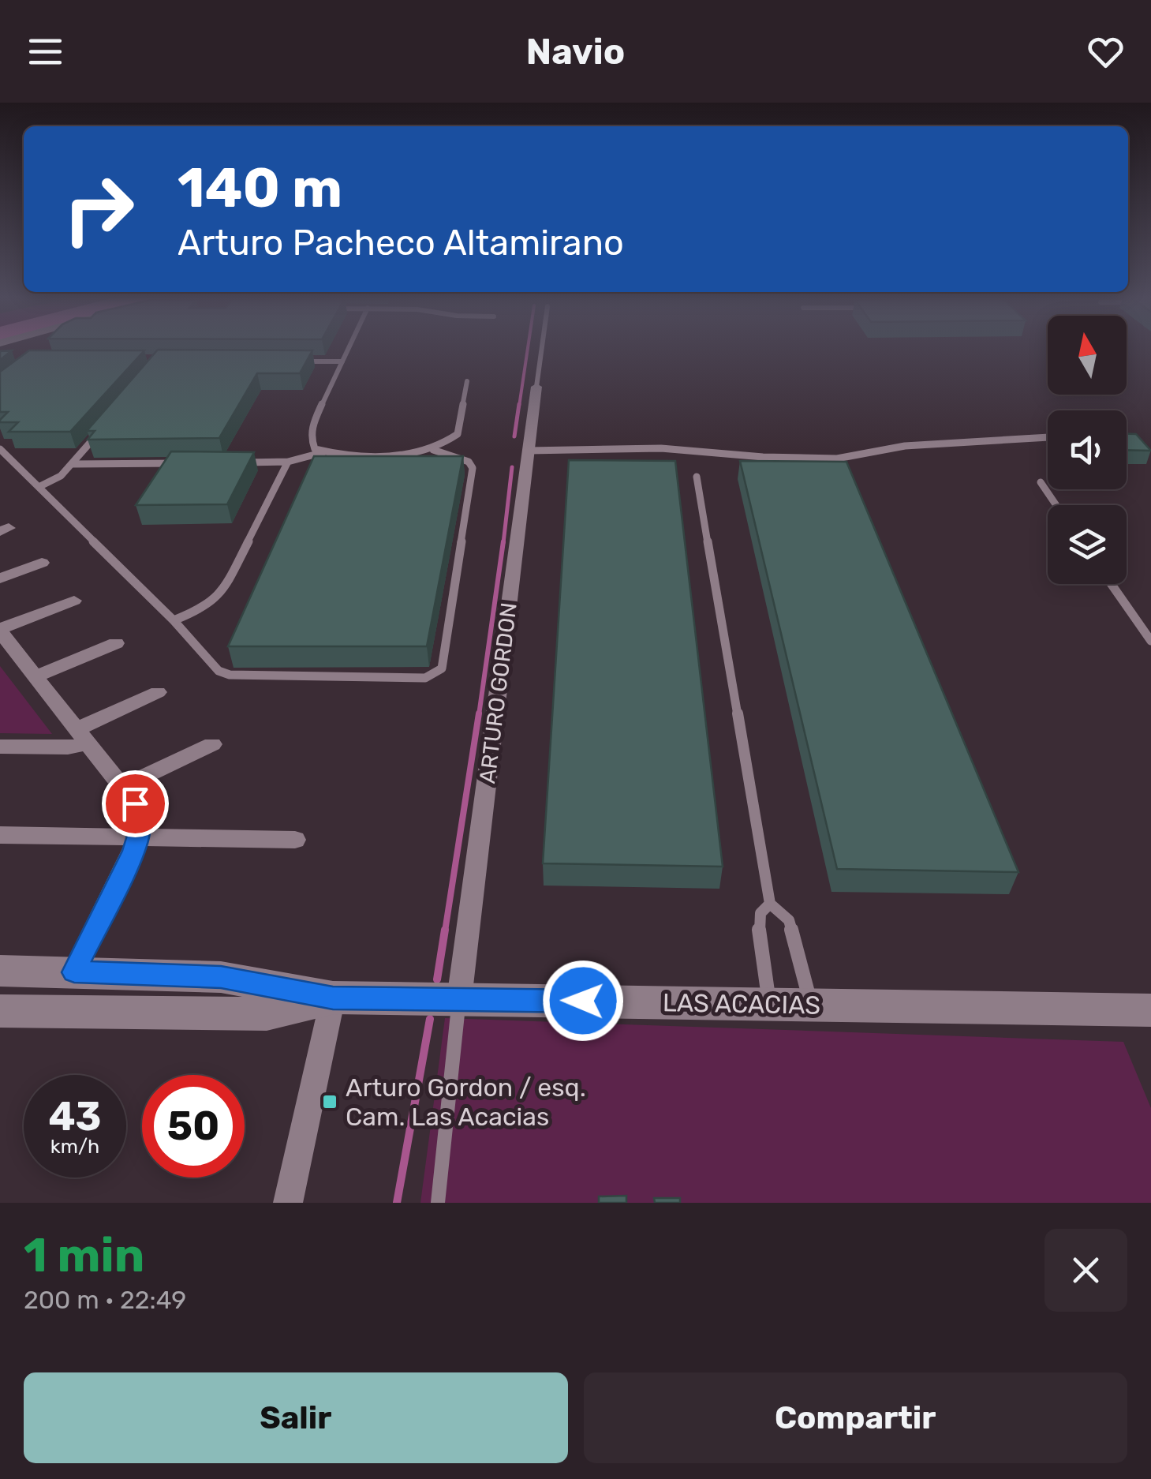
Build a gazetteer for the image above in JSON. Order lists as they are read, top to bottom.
{
  "streets": {
    "main road": ["LAS ACACIAS"],
    "street": ["ARTURO GORDON"]
  },
  "crossings": [
    ["ARTURO GORDON", "LAS ACACIAS"]
  ],
  "places": {
    "transit": ["Arturo Gordon / esq. Cam. Las Acacias"]
  },
  "north": "top",
  "page": {
    "header": "Navio",
    "turn": ["140 m", "Arturo Pacheco Altamirano"],
    "speed": "43 km/h",
    "limit": "50",
    "heading": ["1 min", "200 m · 22:49"],
    "buttons": ["Salir", "Compartir"]
  }
}
